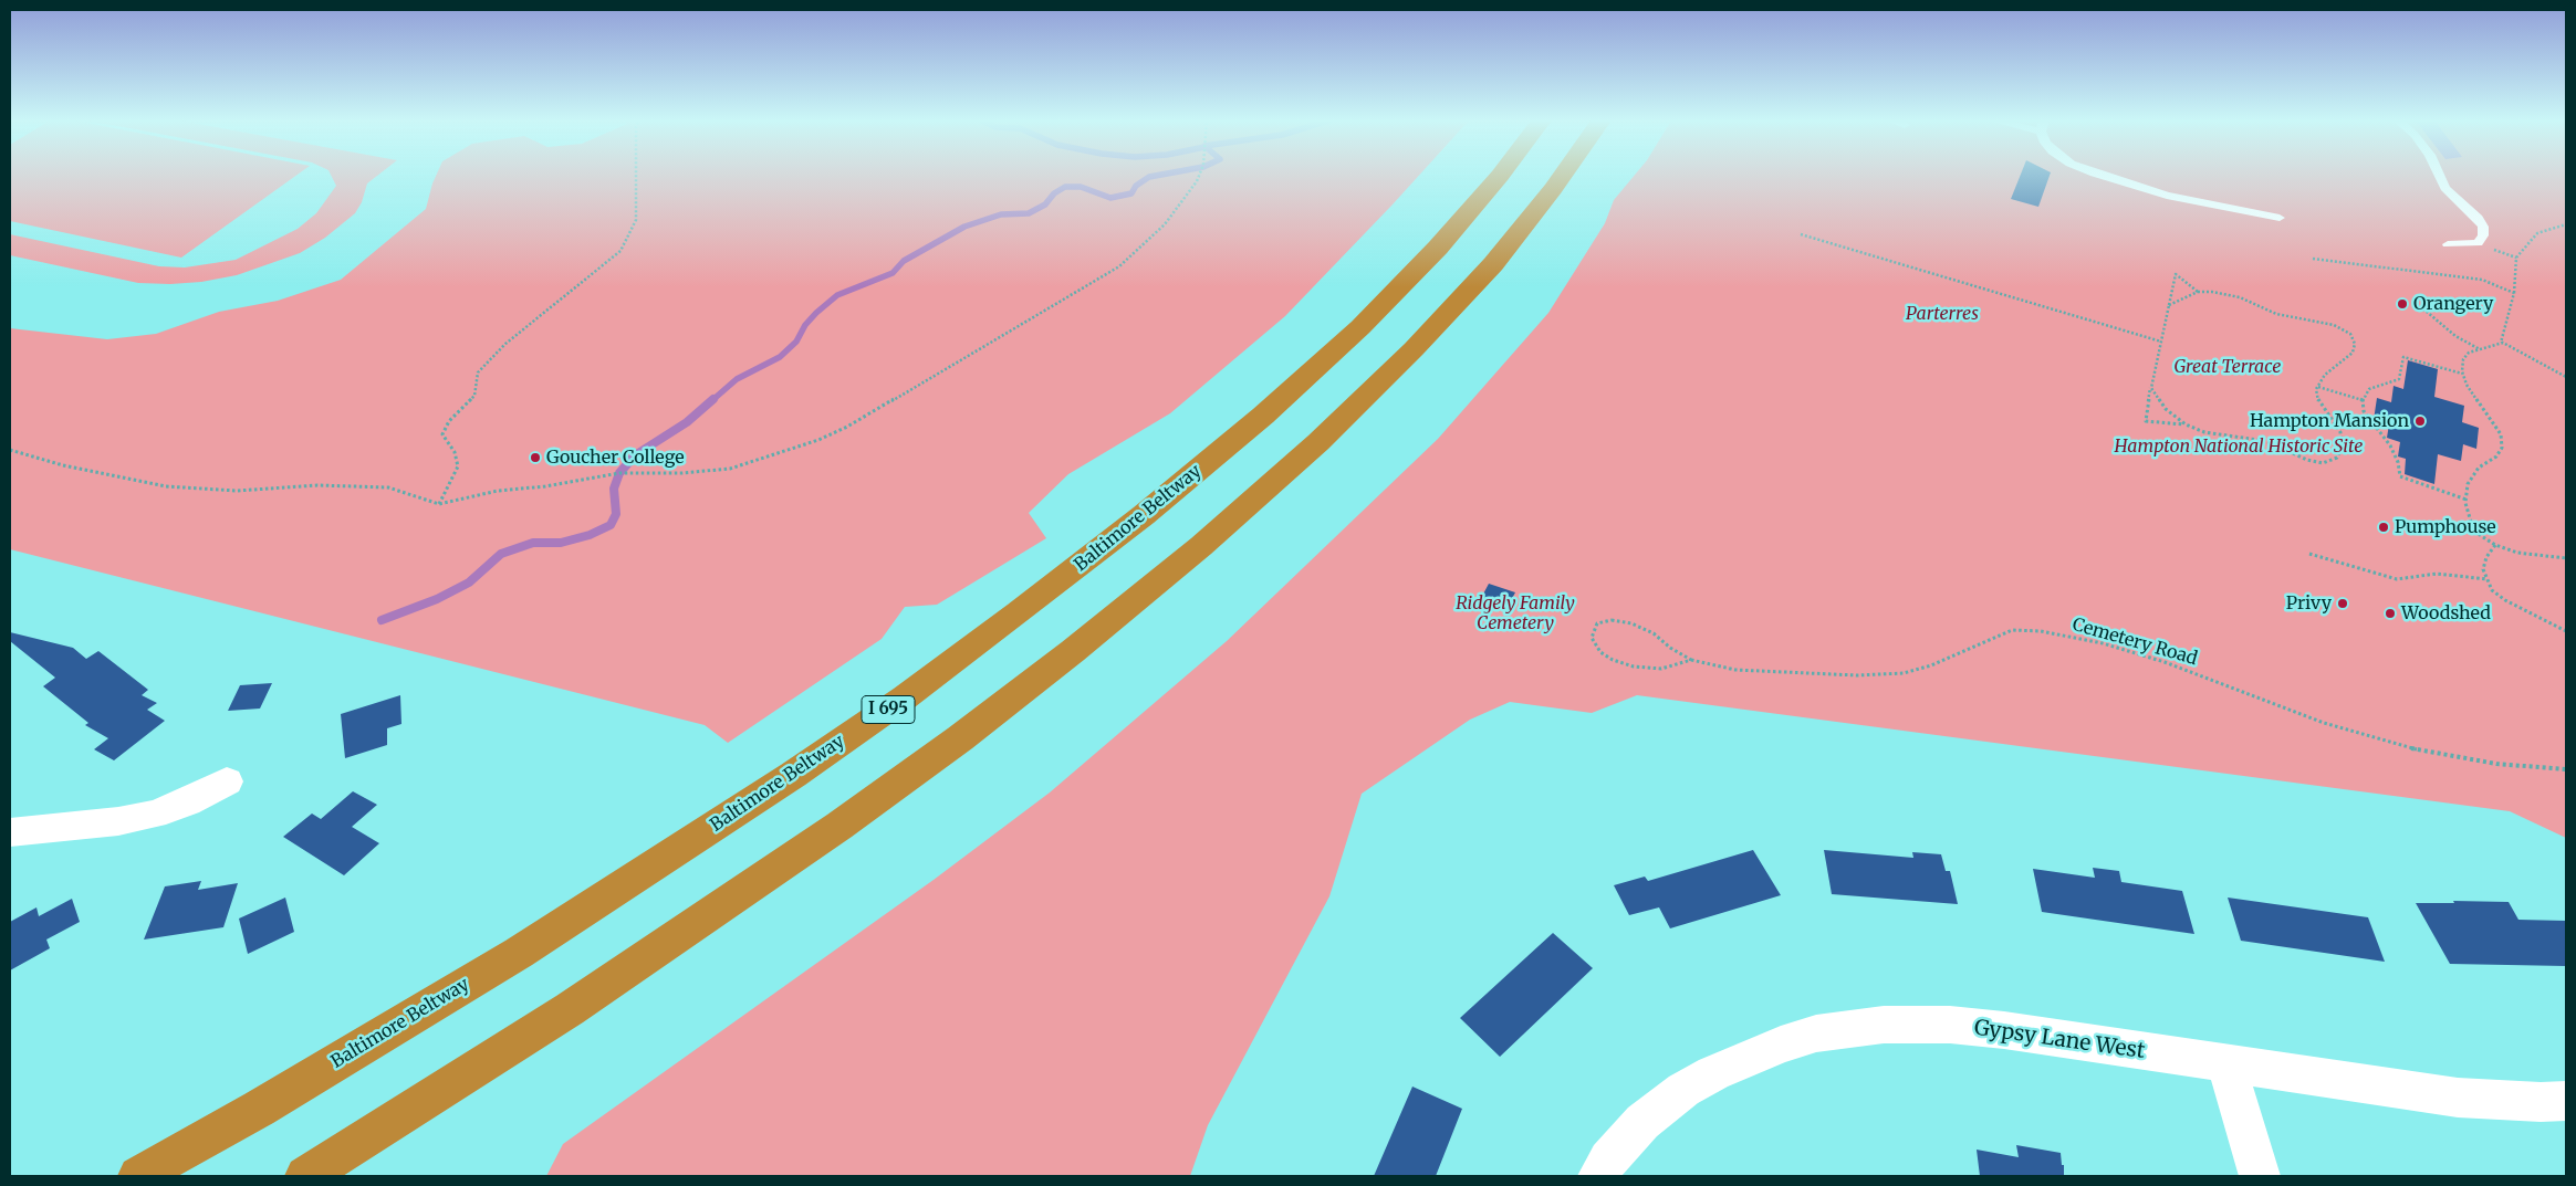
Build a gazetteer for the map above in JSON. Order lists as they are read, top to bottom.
{
  "streets": {
    "highway": ["Baltimore Beltway", "I 695"],
    "street": ["Gypsy Lane West"],
    "path": ["Cemetery Road"]
  },
  "parks": [
    "Parterres",
    "Great Terrace",
    "Hampton National Historic Site",
    "Ridgely Family Cemetery"
  ],
  "places": [
    "Orangery",
    "Hampton Mansion",
    "Goucher College",
    "Pumphouse",
    "Privy",
    "Woodshed"
  ]
}
